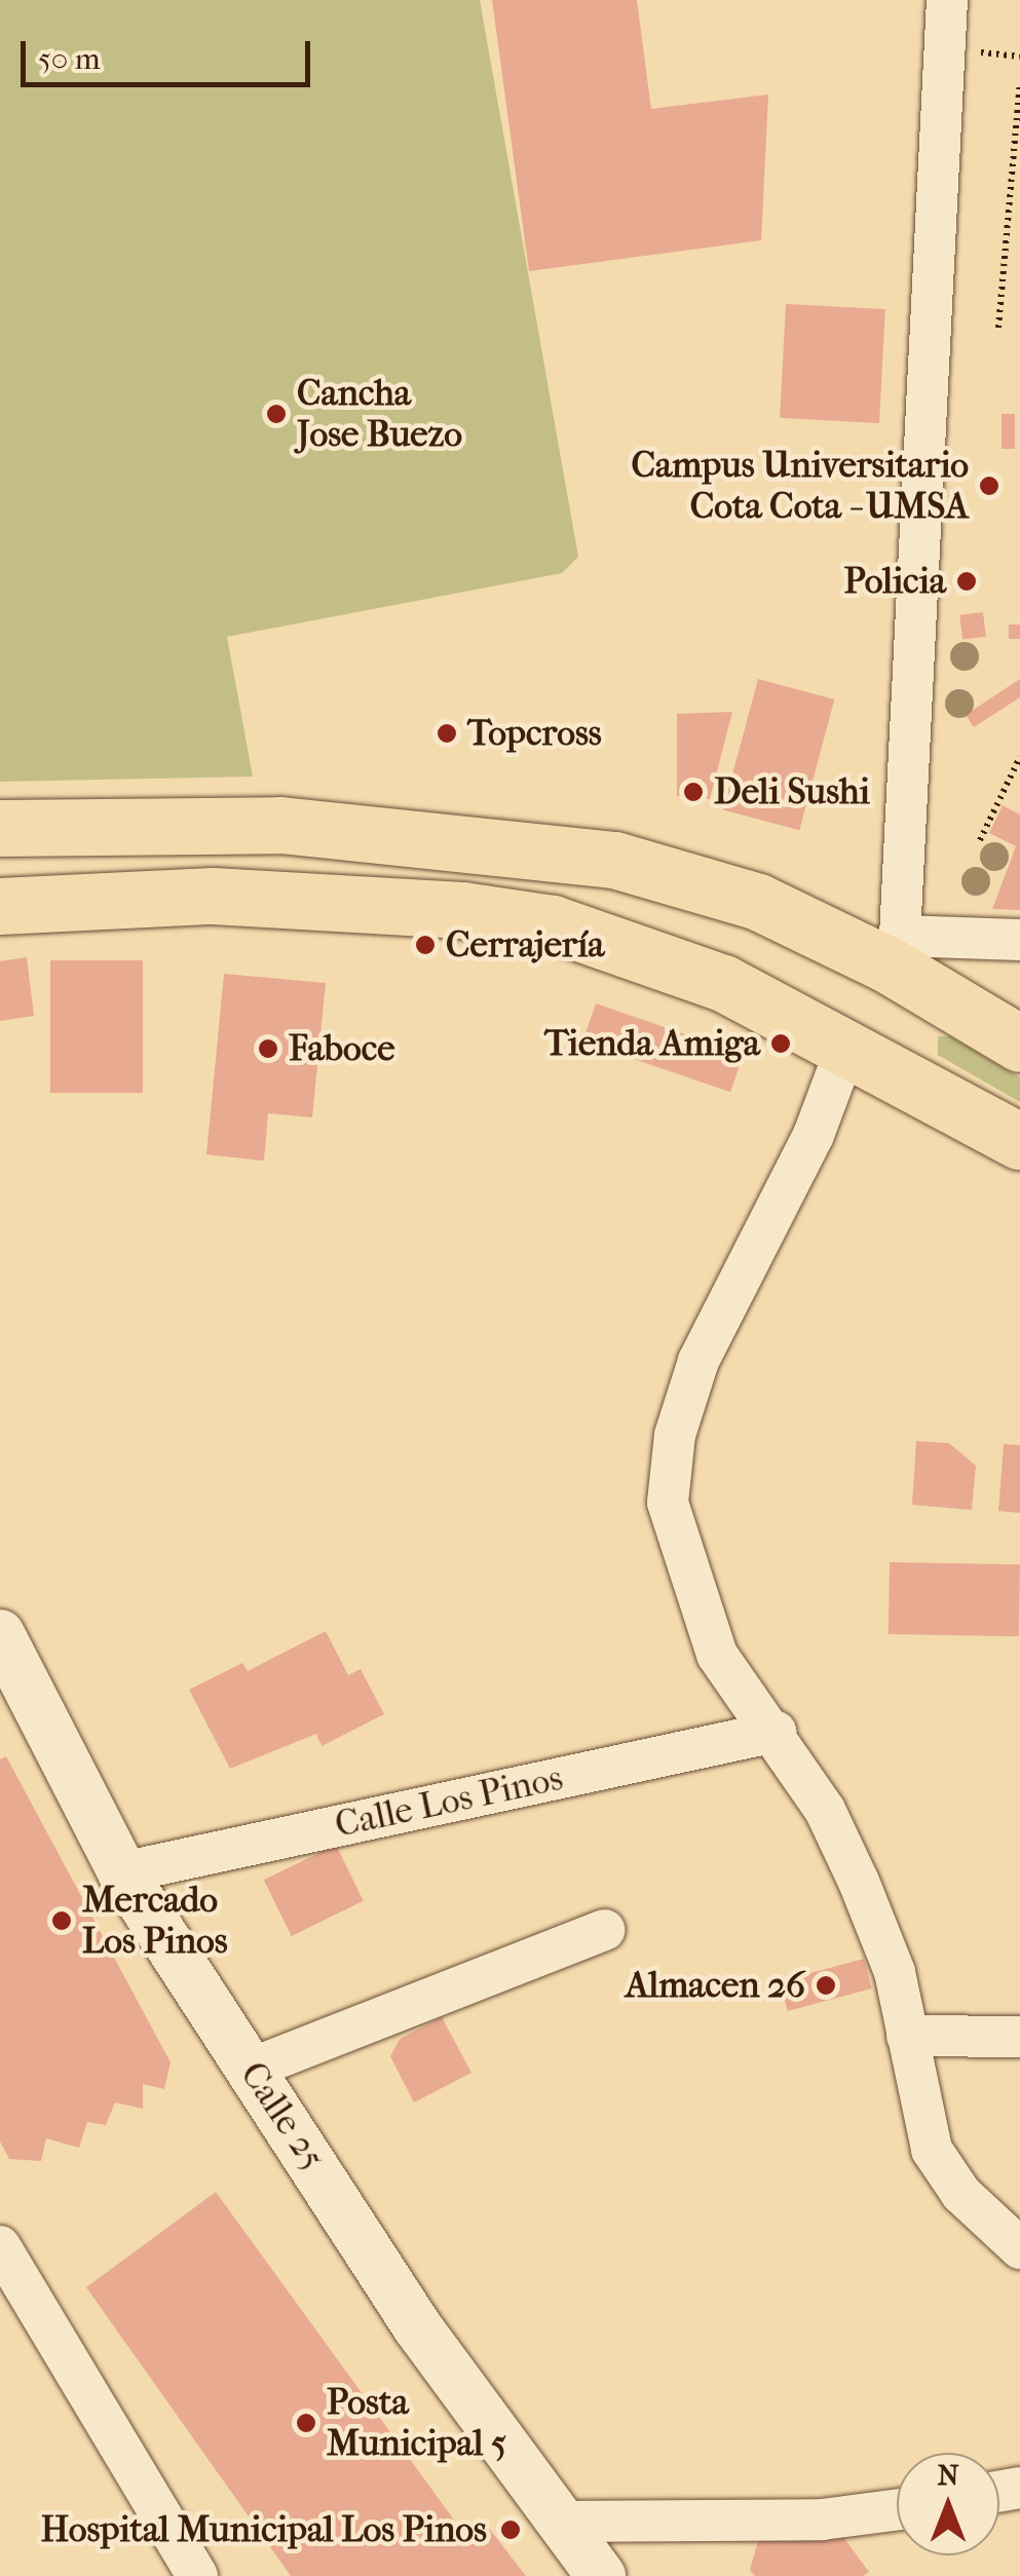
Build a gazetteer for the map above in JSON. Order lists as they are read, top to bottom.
{
  "streets": {
    "street": ["Calle Los Pinos", "Calle 25"]
  },
  "crossings": [
    ["Calle Los Pinos", "Calle 25"]
  ],
  "places": [
    "Cancha Jose Buezo",
    "Campus Universitario Cota Cota - UMSA",
    "Policia",
    "Topcross",
    "Deli Sushi",
    "Cerrajería",
    "Tienda Amiga",
    "Faboce",
    "Mercado Los Pinos",
    "Almacen 26",
    "Posta Municipal 5",
    "Hospital Municipal Los Pinos"
  ],
  "scale_bar": "50 m",
  "north": "top"
}
